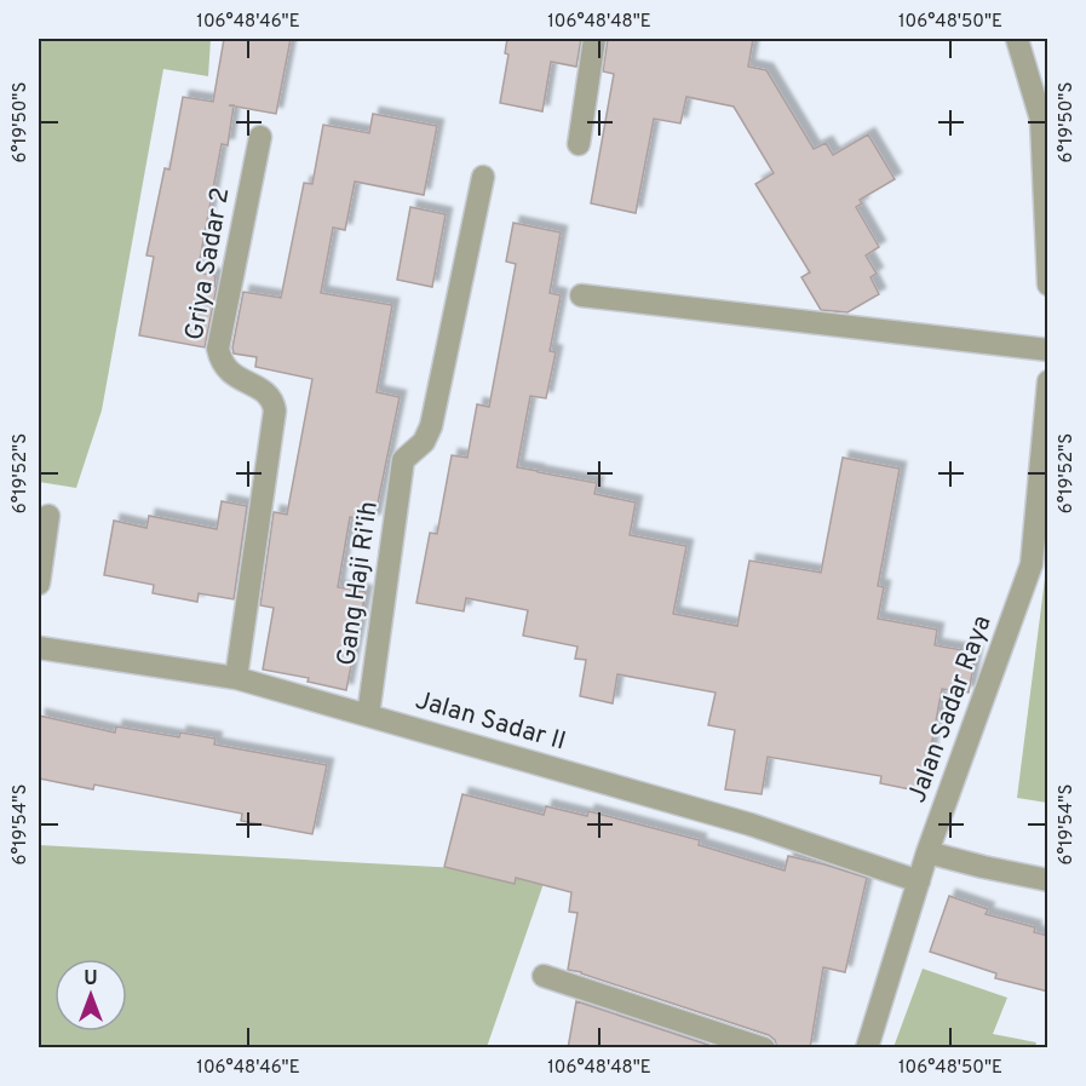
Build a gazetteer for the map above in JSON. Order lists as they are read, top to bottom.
{
  "streets": {
    "street": [
      "Griya Sadar 2",
      "Gang Haji Ri'ih",
      "Jalan Sadar Raya",
      "Jalan Sadar II"
    ]
  },
  "crossings": [
    ["Griya Sadar 2", "Jalan Sadar II"],
    ["Gang Haji Ri'ih", "Jalan Sadar II"],
    ["Jalan Sadar Raya", "Jalan Sadar II"]
  ],
  "north": "top",
  "coordinates": [
    "106°48'46\"E",
    "106°48'48\"E",
    "106°48'50\"E",
    "6°19'50\"S",
    "6°19'52\"S",
    "6°19'54\"S"
  ]
}
